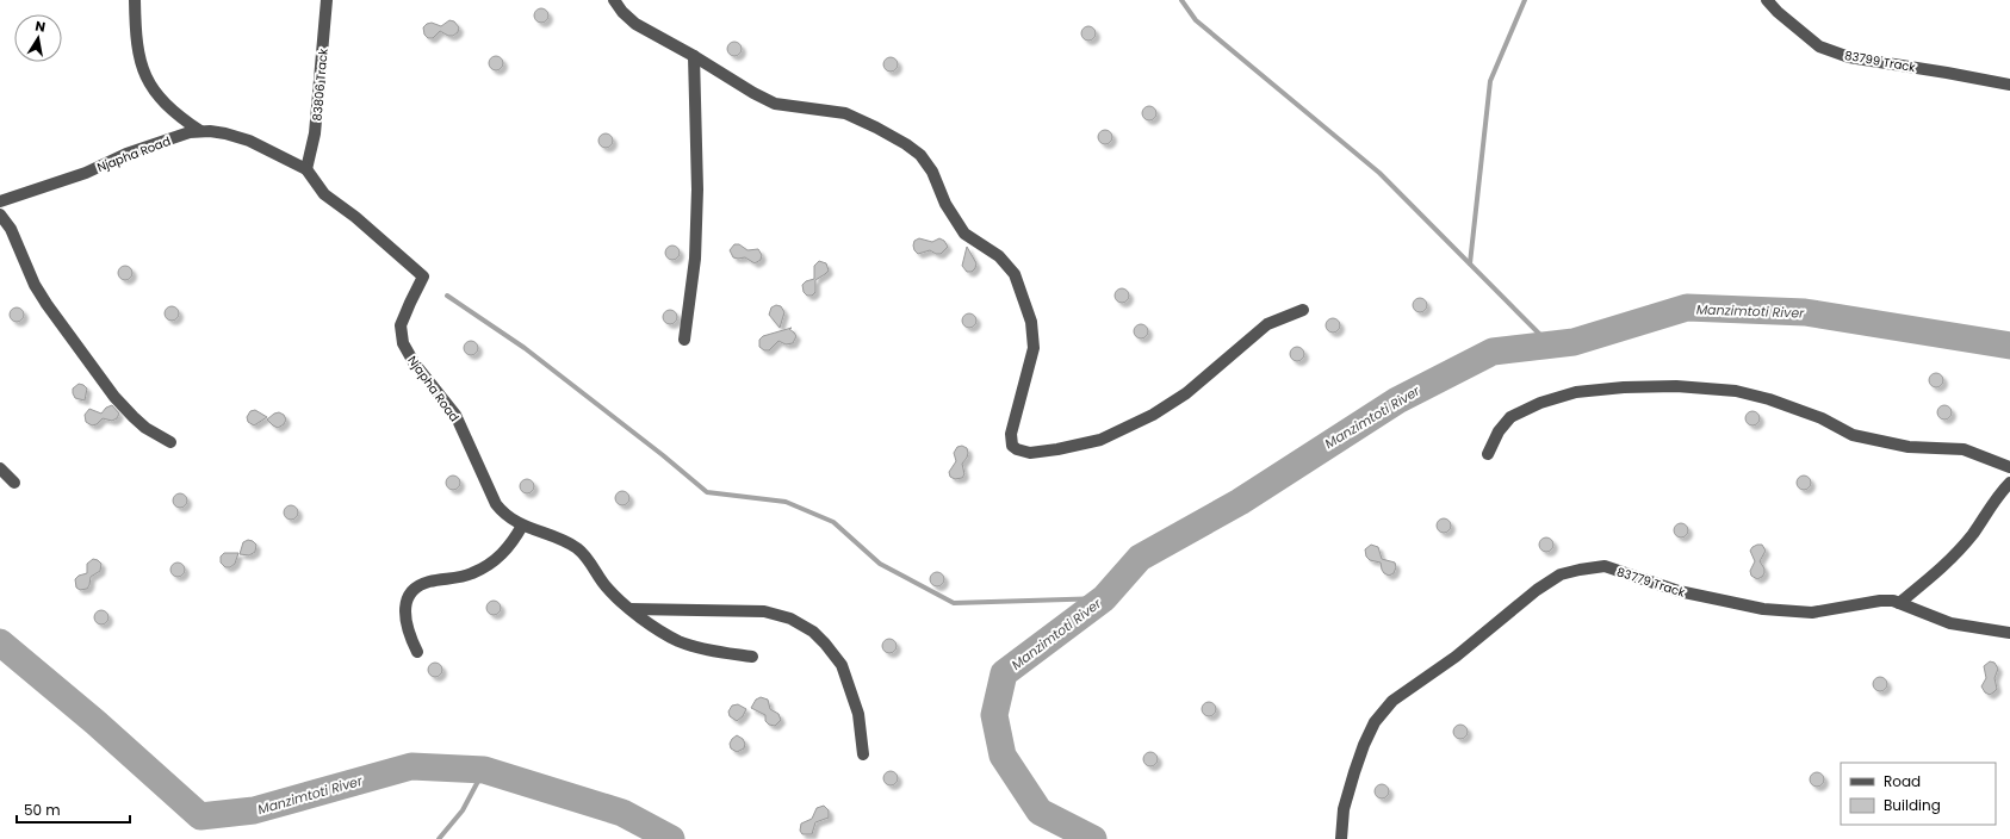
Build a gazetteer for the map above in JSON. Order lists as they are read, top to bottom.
{
  "streets": {
    "street": [
      "83799 Track",
      "83806 Track",
      "Njapha Road",
      "83779 Track"
    ]
  },
  "crossings": [
    ["83806 Track", "Njapha Road"]
  ],
  "water": ["Manzimtoti River"],
  "legend": ["Road", "Building"],
  "scale_bar": "50 m",
  "north": "top"
}
